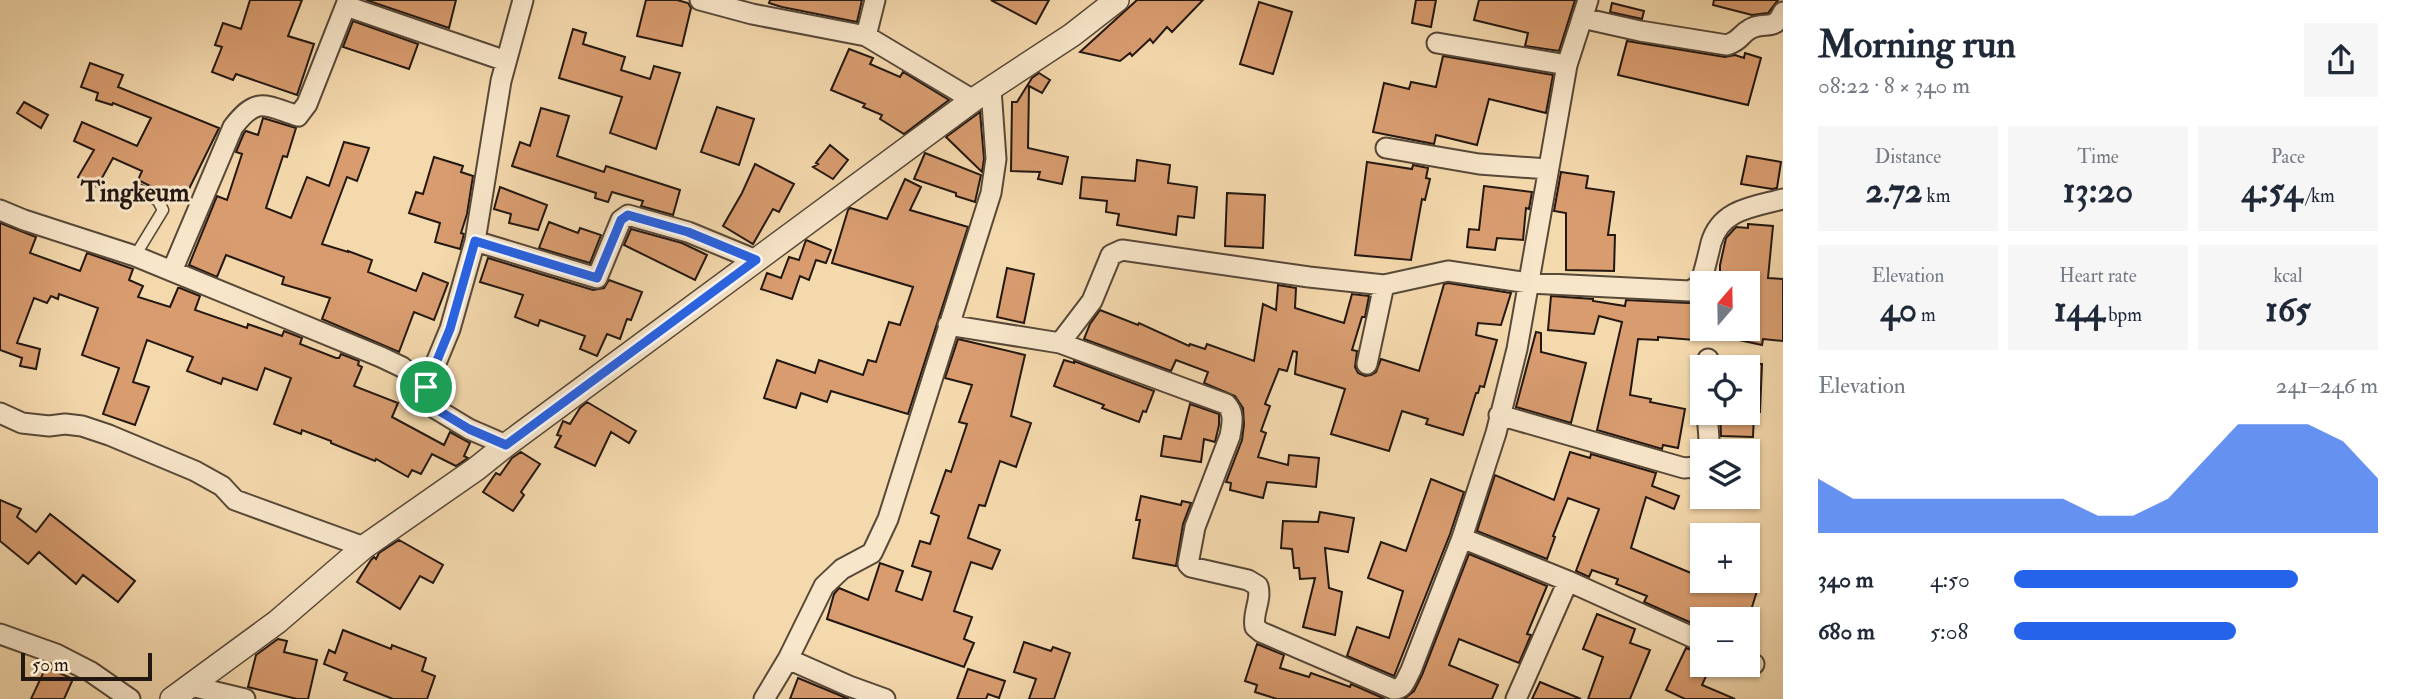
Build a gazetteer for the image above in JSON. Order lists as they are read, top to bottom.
{
  "districts": ["Tingkeum"],
  "scale_bar": "50 m",
  "north": "top",
  "page": {
    "heading": ["Morning run", "08:22 · 8 × 340 m"],
    "stats": [
      ["Distance", "2.72 km"],
      ["Time", "13:20"],
      ["Pace", "4:54 /km"],
      ["Elevation", "40 m"],
      ["Heart rate", "144 bpm"],
      ["kcal", "165"]
    ],
    "map_buttons": ["+", "−"],
    "chart": ["Elevation", "241–246 m"],
    "list": [
      {
        "name": "340 m",
        "note": "4:50"
      },
      {
        "name": "680 m",
        "note": "5:08"
      }
    ],
    "scale": "50 m"
  }
}
